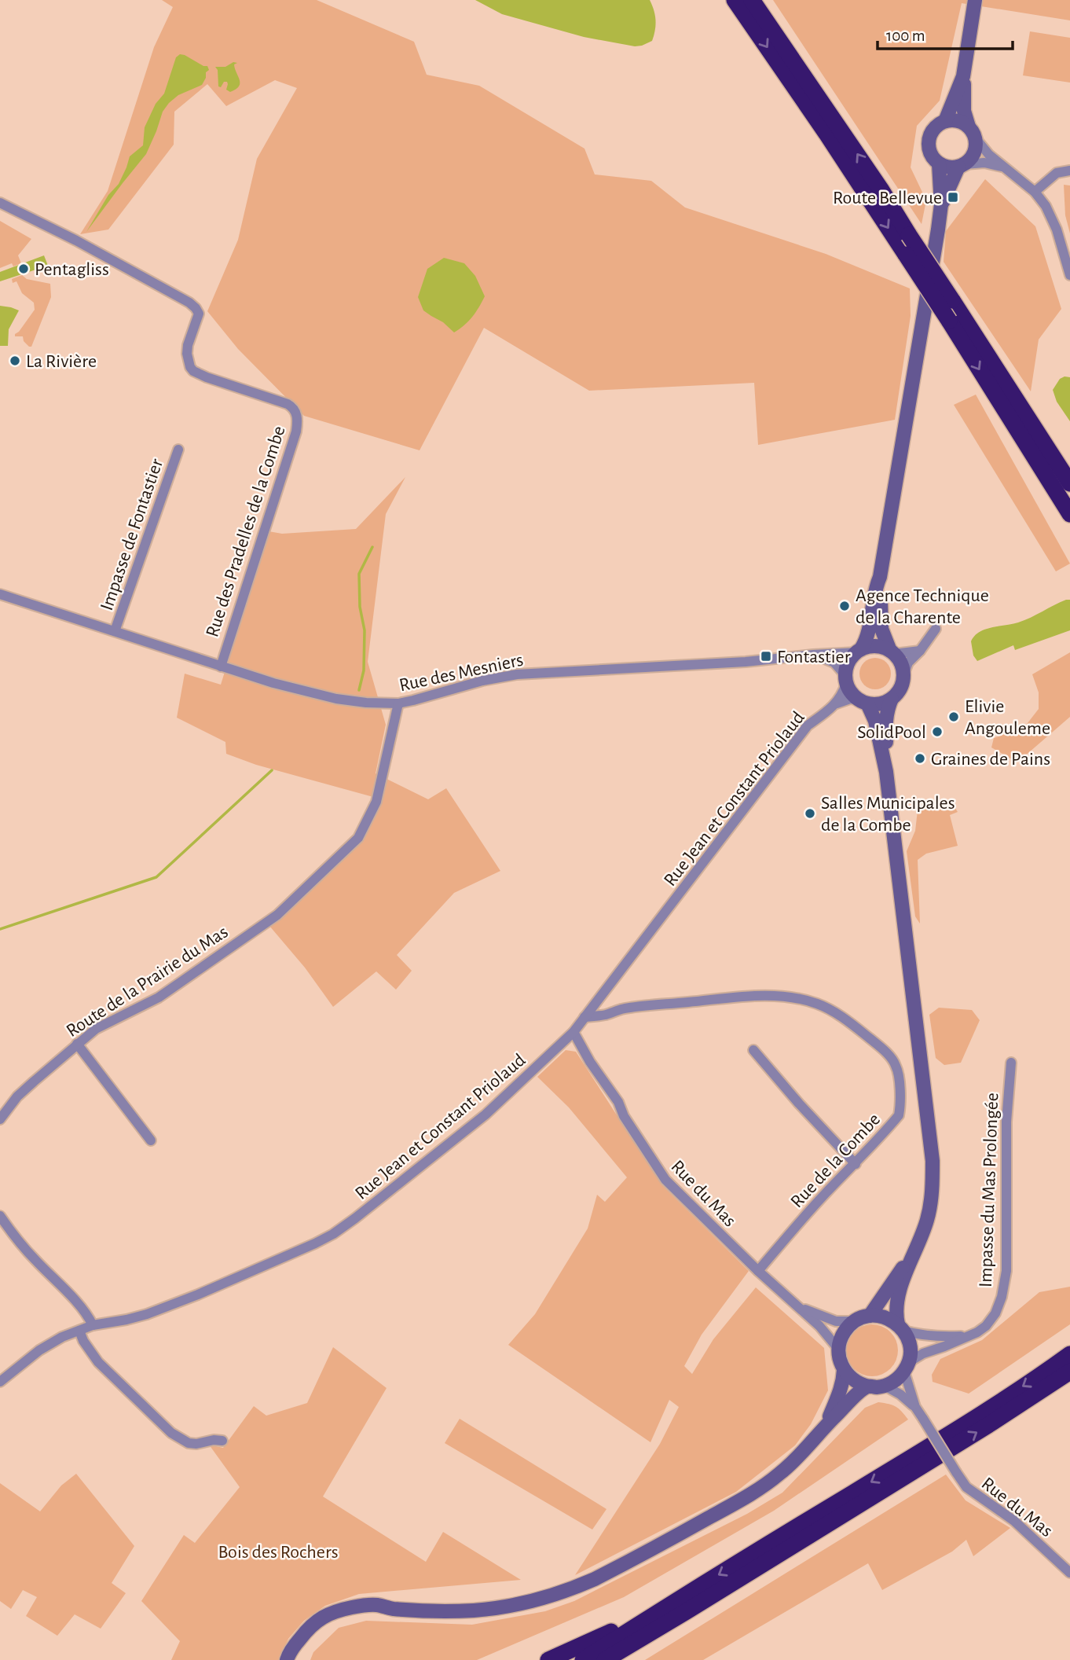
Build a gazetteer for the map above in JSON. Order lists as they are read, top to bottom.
{
  "streets": {
    "street": [
      "Rue des Pradelles de la Combe",
      "Impasse de Fontastier",
      "Rue des Mesniers",
      "Rue Jean et Constant Priolaud",
      "Route de la Prairie du Mas",
      "Rue de la Combe",
      "Impasse du Mas Prolongée",
      "Rue du Mas"
    ]
  },
  "crossings": [
    ["Rue des Pradelles de la Combe", "Rue des Mesniers"],
    ["Impasse de Fontastier", "Rue des Mesniers"],
    ["Rue des Mesniers", "Rue Jean et Constant Priolaud"],
    ["Rue des Mesniers", "Route de la Prairie du Mas"],
    ["Rue Jean et Constant Priolaud", "Rue de la Combe"],
    ["Rue Jean et Constant Priolaud", "Rue du Mas"],
    ["Rue de la Combe", "Rue du Mas"],
    ["Impasse du Mas Prolongée", "Rue du Mas"]
  ],
  "parks": ["Bois des Rochers"],
  "places": {
    "transit": ["Route Bellevue", "Fontastier"],
    "other": [
      "Pentagliss",
      "La Rivière",
      "Agence Technique de la Charente",
      "Elivie Angouleme",
      "SolidPool",
      "Graines de Pains",
      "Salles Municipales de la Combe"
    ]
  },
  "scale_bar": "100 m"
}
